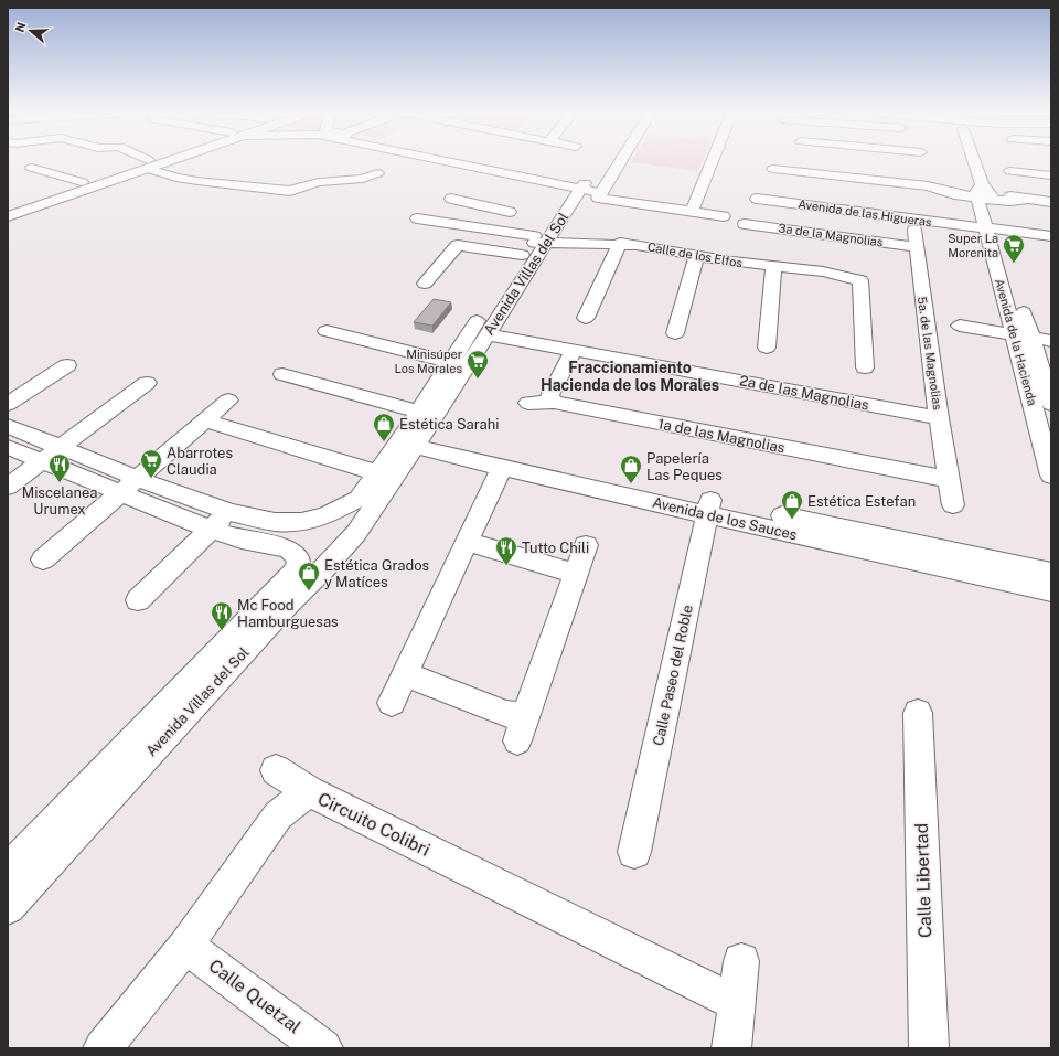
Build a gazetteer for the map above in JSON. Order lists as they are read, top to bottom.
{
  "streets": {
    "street": [
      "Avenida de las Higueras",
      "3a de la Magnolias",
      "Calle de los Elfos",
      "Avenida Villas del Sol",
      "Avenida de la Hacienda",
      "5a. de las Magnolias",
      "2a de las Magnolias",
      "1a de las Magnolias",
      "Avenida de los Sauces",
      "Calle Paseo del Roble",
      "Circuito Colibri",
      "Calle Libertad",
      "Calle Quetzal"
    ]
  },
  "crossings": [
    ["Avenida de las Higueras", "Avenida de la Hacienda"],
    ["3a de la Magnolias", "5a. de las Magnolias"],
    ["Calle de los Elfos", "Avenida Villas del Sol"],
    ["Avenida Villas del Sol", "2a de las Magnolias"],
    ["Avenida Villas del Sol", "Avenida de los Sauces"],
    ["5a. de las Magnolias", "2a de las Magnolias"],
    ["5a. de las Magnolias", "1a de las Magnolias"],
    ["Avenida de los Sauces", "Calle Paseo del Roble"],
    ["Circuito Colibri", "Calle Quetzal"]
  ],
  "districts": ["Fraccionamiento Hacienda de los Morales"],
  "places": {
    "supermarket": ["Super La Morenita", "Minisúper Los Morales", "Abarrotes Claudia"],
    "shop": [
      "Estética Sarahi",
      "Papelería Las Peques",
      "Estética Estefan",
      "Estética Grados y Matíces"
    ],
    "restaurant": ["Miscelanea Urumex", "Tutto Chili", "Mc Food Hamburguesas"]
  },
  "north": "left"
}
